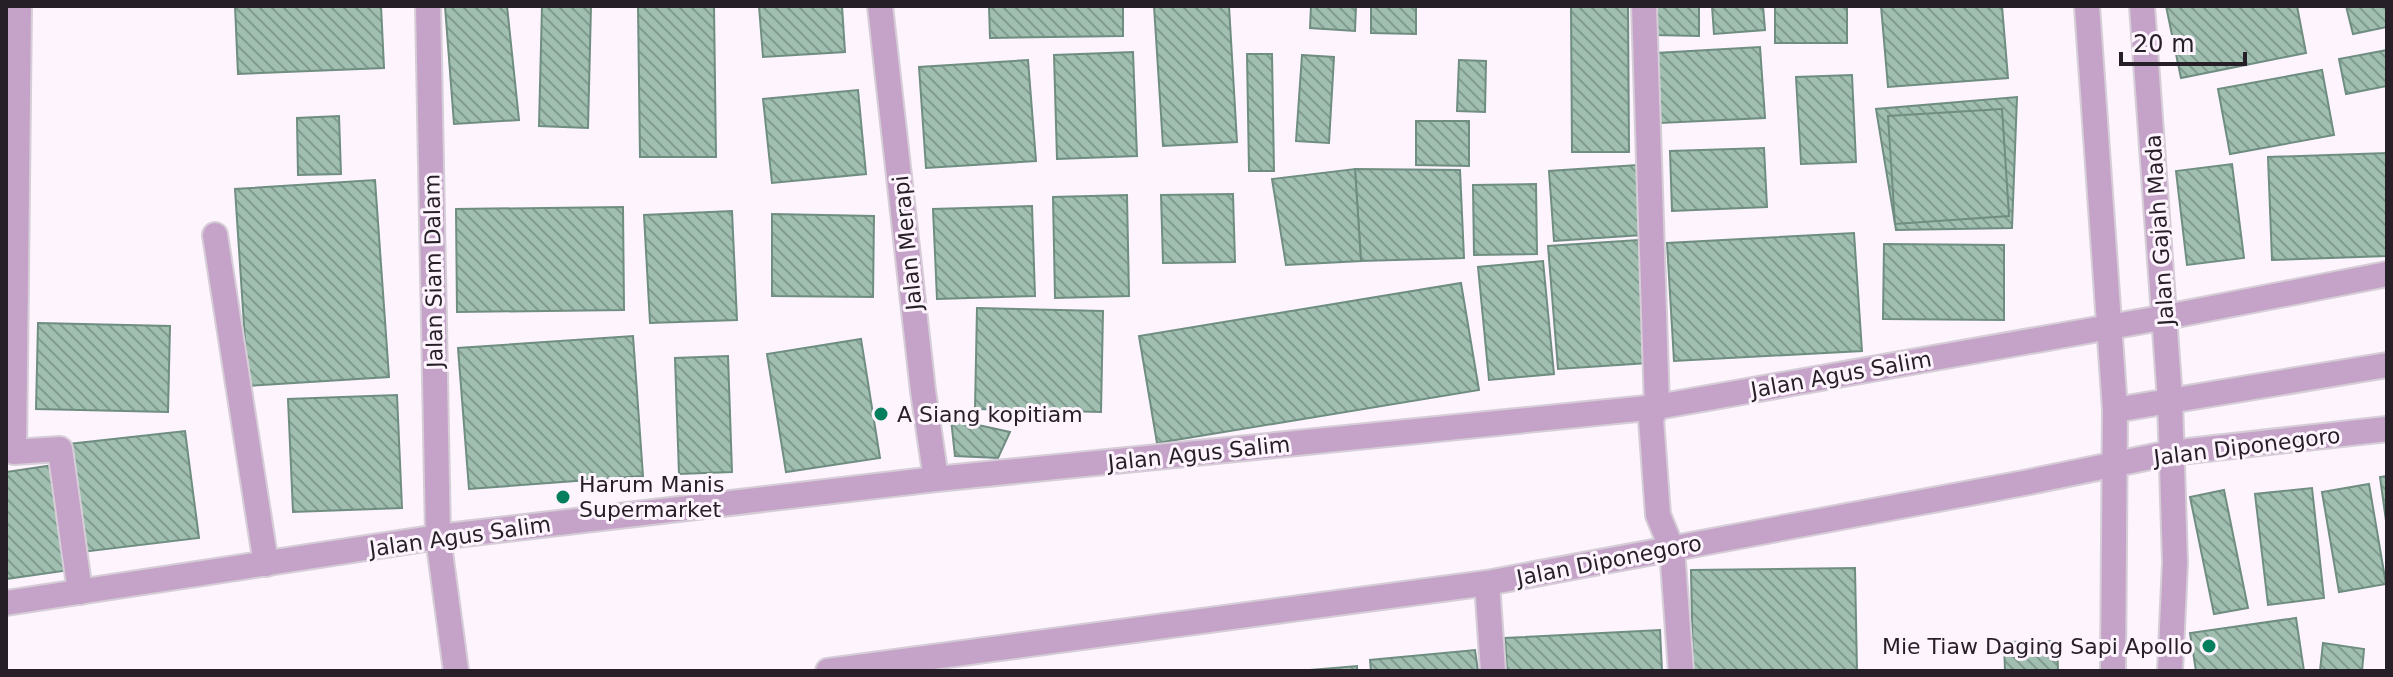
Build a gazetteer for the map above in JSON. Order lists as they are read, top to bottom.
{
  "streets": {
    "street": [
      "Jalan Gajah Mada",
      "Jalan Merapi",
      "Jalan Siam Dalam",
      "Jalan Agus Salim",
      "Jalan Diponegoro"
    ]
  },
  "crossings": [
    ["Jalan Gajah Mada", "Jalan Agus Salim"],
    ["Jalan Gajah Mada", "Jalan Diponegoro"],
    ["Jalan Merapi", "Jalan Agus Salim"],
    ["Jalan Siam Dalam", "Jalan Agus Salim"]
  ],
  "places": ["A Siang kopitiam", "Harum Manis Supermarket", "Mie Tiaw Daging Sapi Apollo"],
  "scale_bar": "20 m"
}
